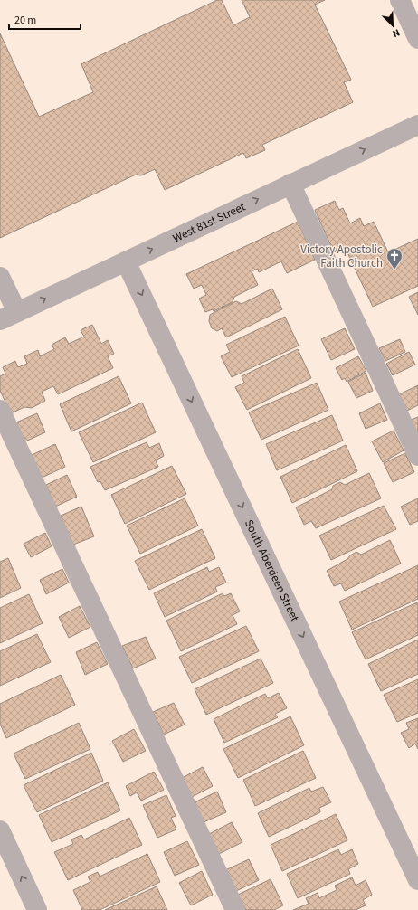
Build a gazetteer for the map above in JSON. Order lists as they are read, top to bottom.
{
  "streets": {
    "street": ["West 81st Street", "South Aberdeen Street"]
  },
  "crossings": [
    ["West 81st Street", "South Aberdeen Street"]
  ],
  "one_way": ["West 81st Street"],
  "places": {
    "church": ["Victory Apostolic Faith Church"]
  },
  "scale_bar": "20 m",
  "north": "bottom right"
}
